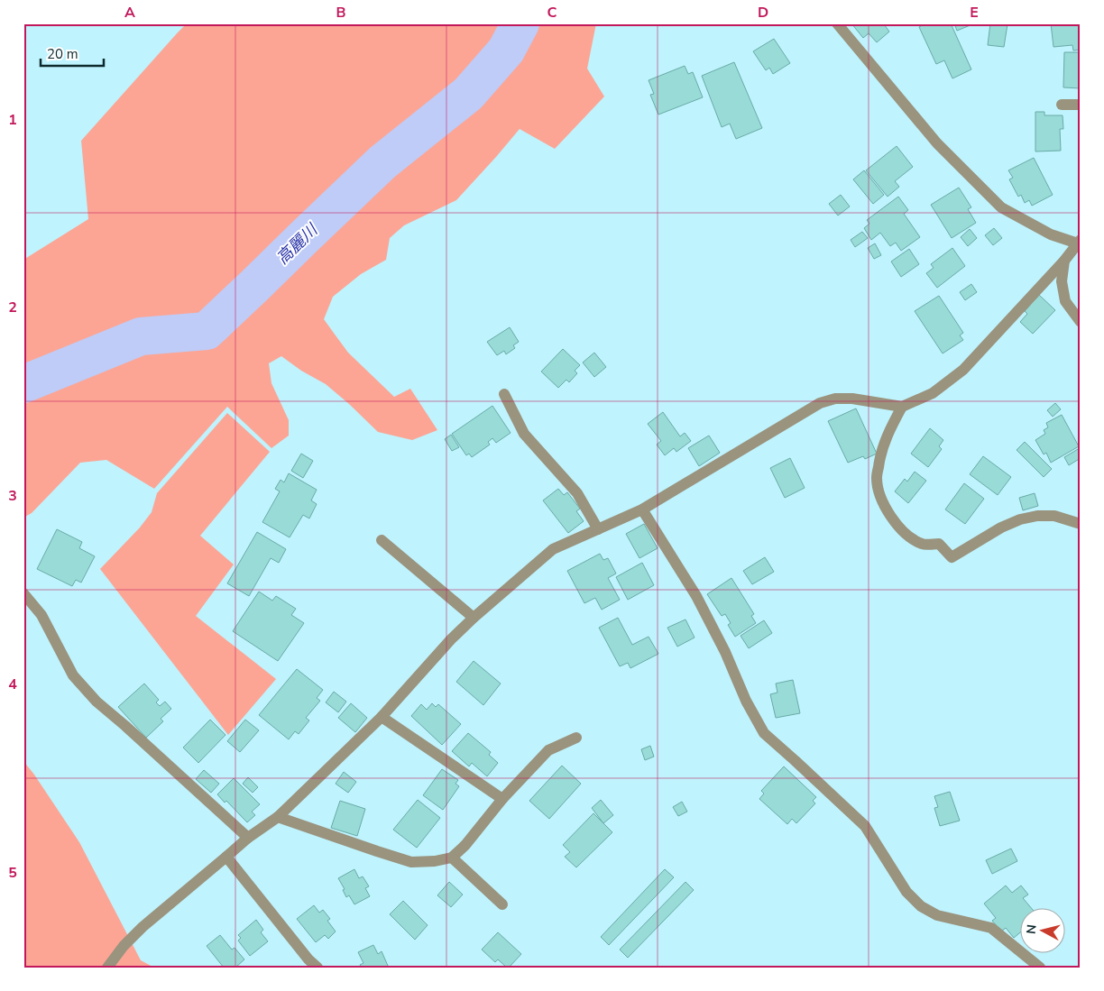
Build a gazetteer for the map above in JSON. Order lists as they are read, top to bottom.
{
  "water": ["高麗川"],
  "scale_bar": "20 m",
  "north": "left",
  "grid": {
    "columns": [
      "A",
      "B",
      "C",
      "D",
      "E"
    ],
    "rows": [
      "1",
      "2",
      "3",
      "4",
      "5"
    ]
  }
}
